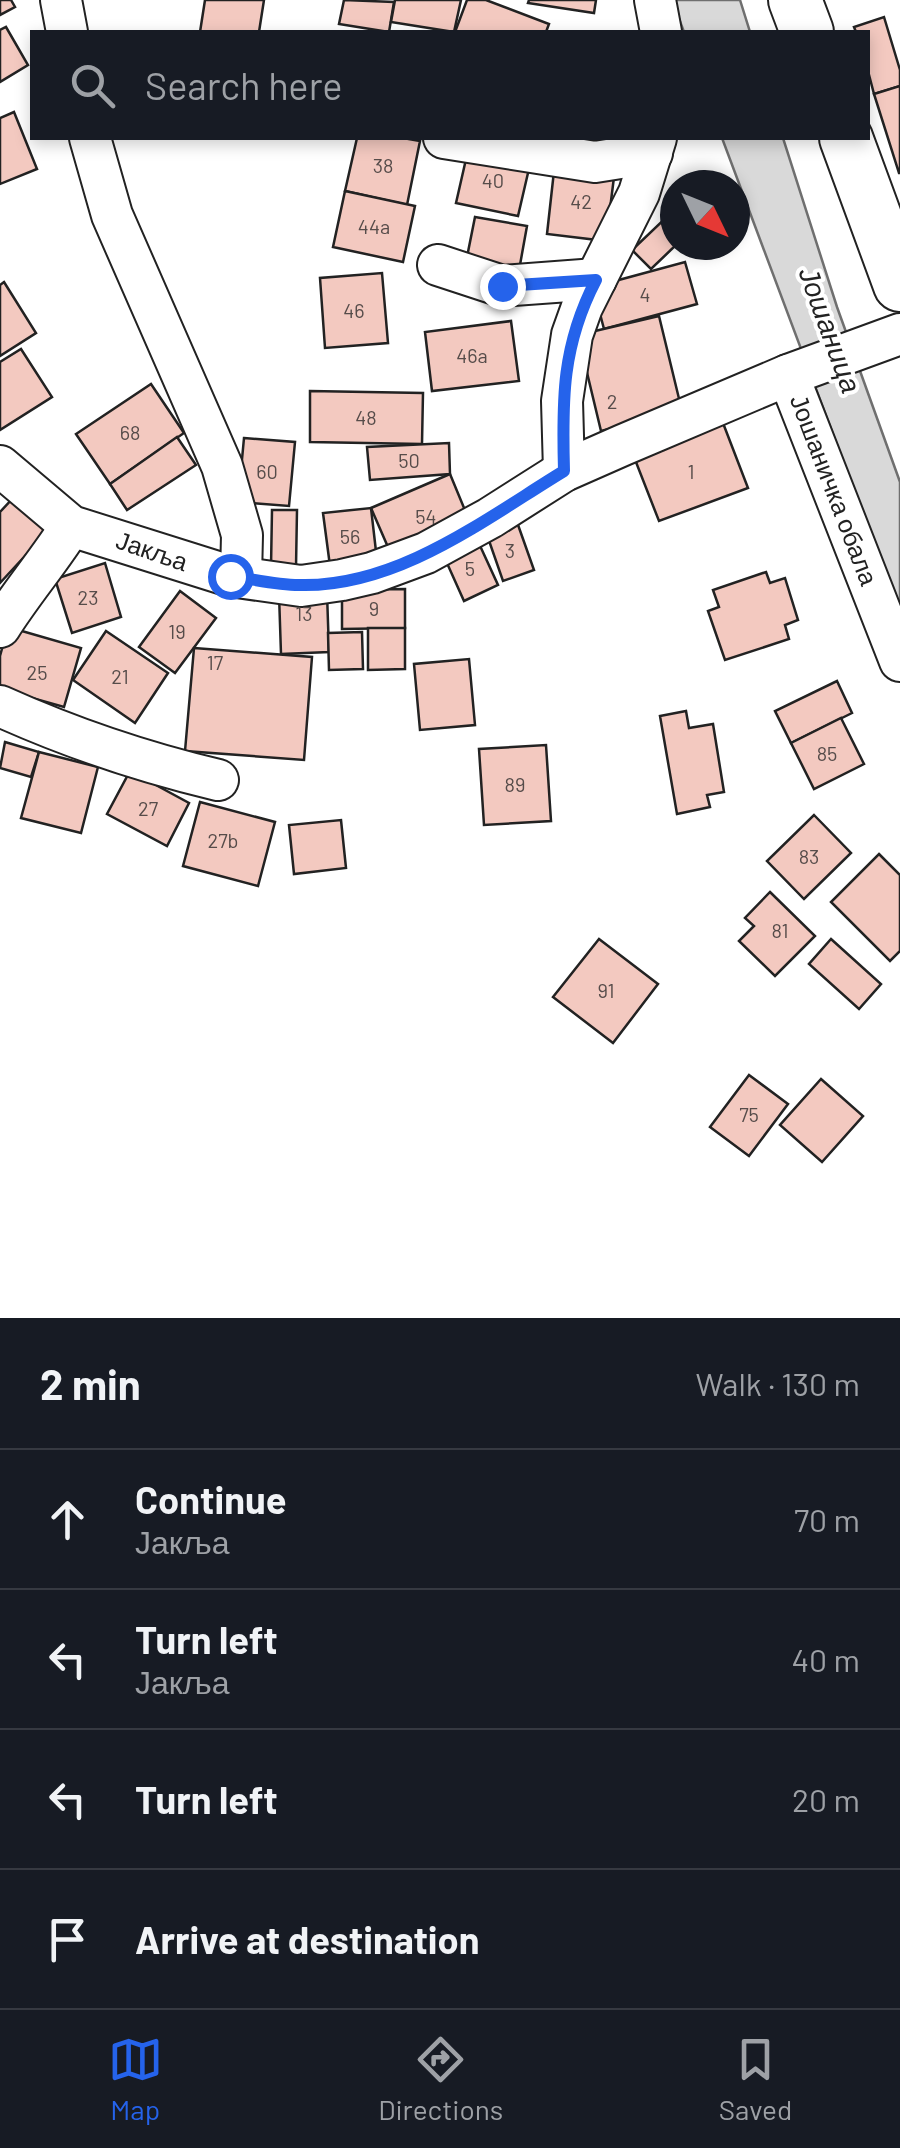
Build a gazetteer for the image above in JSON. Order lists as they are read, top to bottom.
{
  "streets": {
    "street": ["Јошаничка обала", "Јакља"]
  },
  "crossings": [
    ["Јошаничка обала", "Јакља"]
  ],
  "water": ["Јошаница"],
  "house_numbers": [
    "38",
    "40",
    "42",
    "44a",
    "4",
    "46",
    "46a",
    "2",
    "48",
    "68",
    "50",
    "60",
    "1",
    "54",
    "56",
    "3",
    "5",
    "23",
    "9",
    "13",
    "19",
    "17",
    "25",
    "21",
    "85",
    "89",
    "27",
    "27b",
    "83",
    "81",
    "91",
    "75"
  ],
  "north": "bottom right",
  "page": {
    "search": "Search here",
    "heading": ["2 min", "Walk · 130 m"],
    "list": [
      ["Continue", "Јакља", "70 m"],
      ["Turn left", "Јакља", "40 m"],
      ["Turn left", "20 m"],
      "Arrive at destination"
    ],
    "nav": ["Map", "Directions", "Saved"]
  }
}
